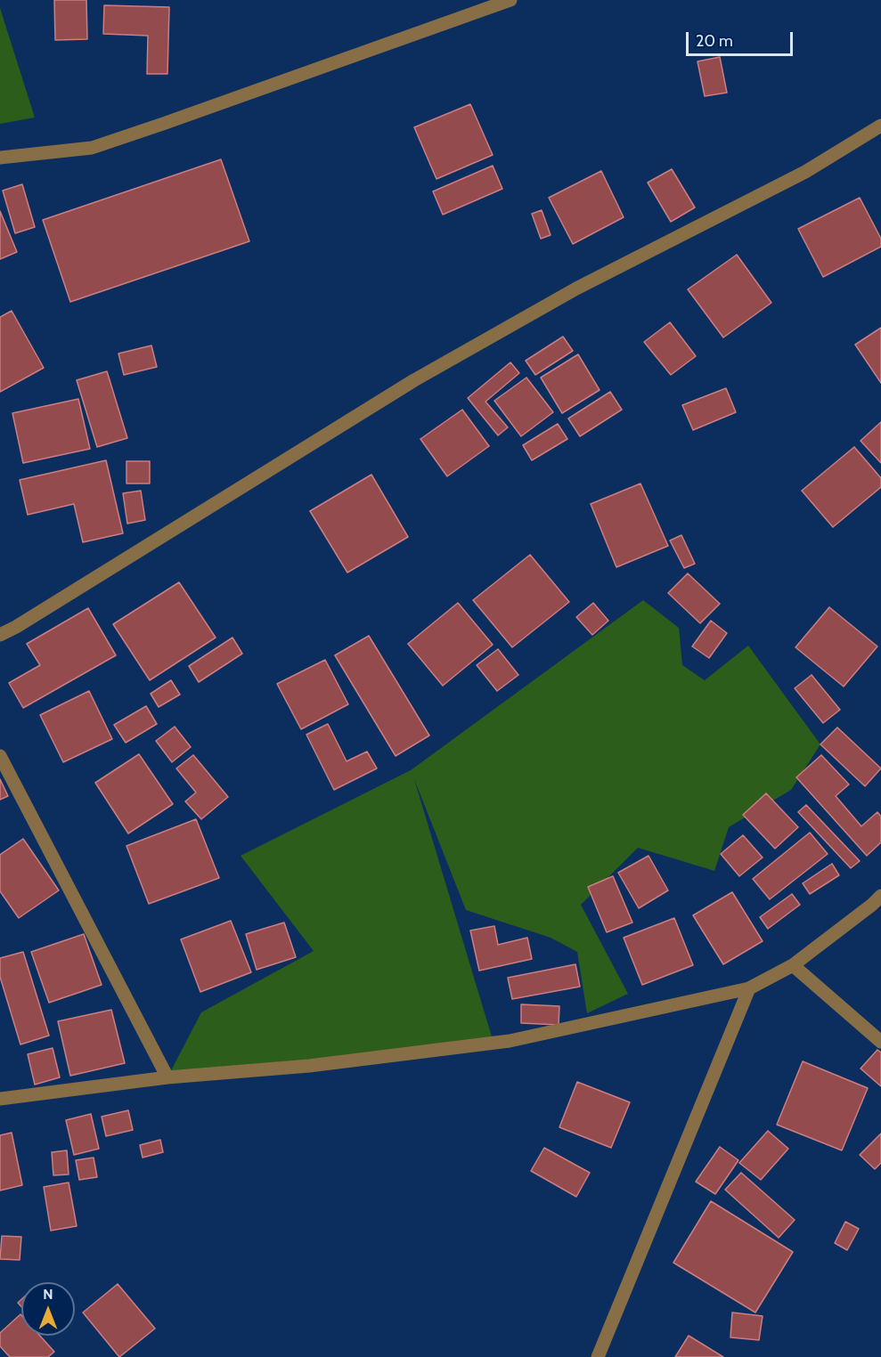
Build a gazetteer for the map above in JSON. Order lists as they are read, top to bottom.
{
  "scale_bar": "20 m",
  "north": "top"
}
